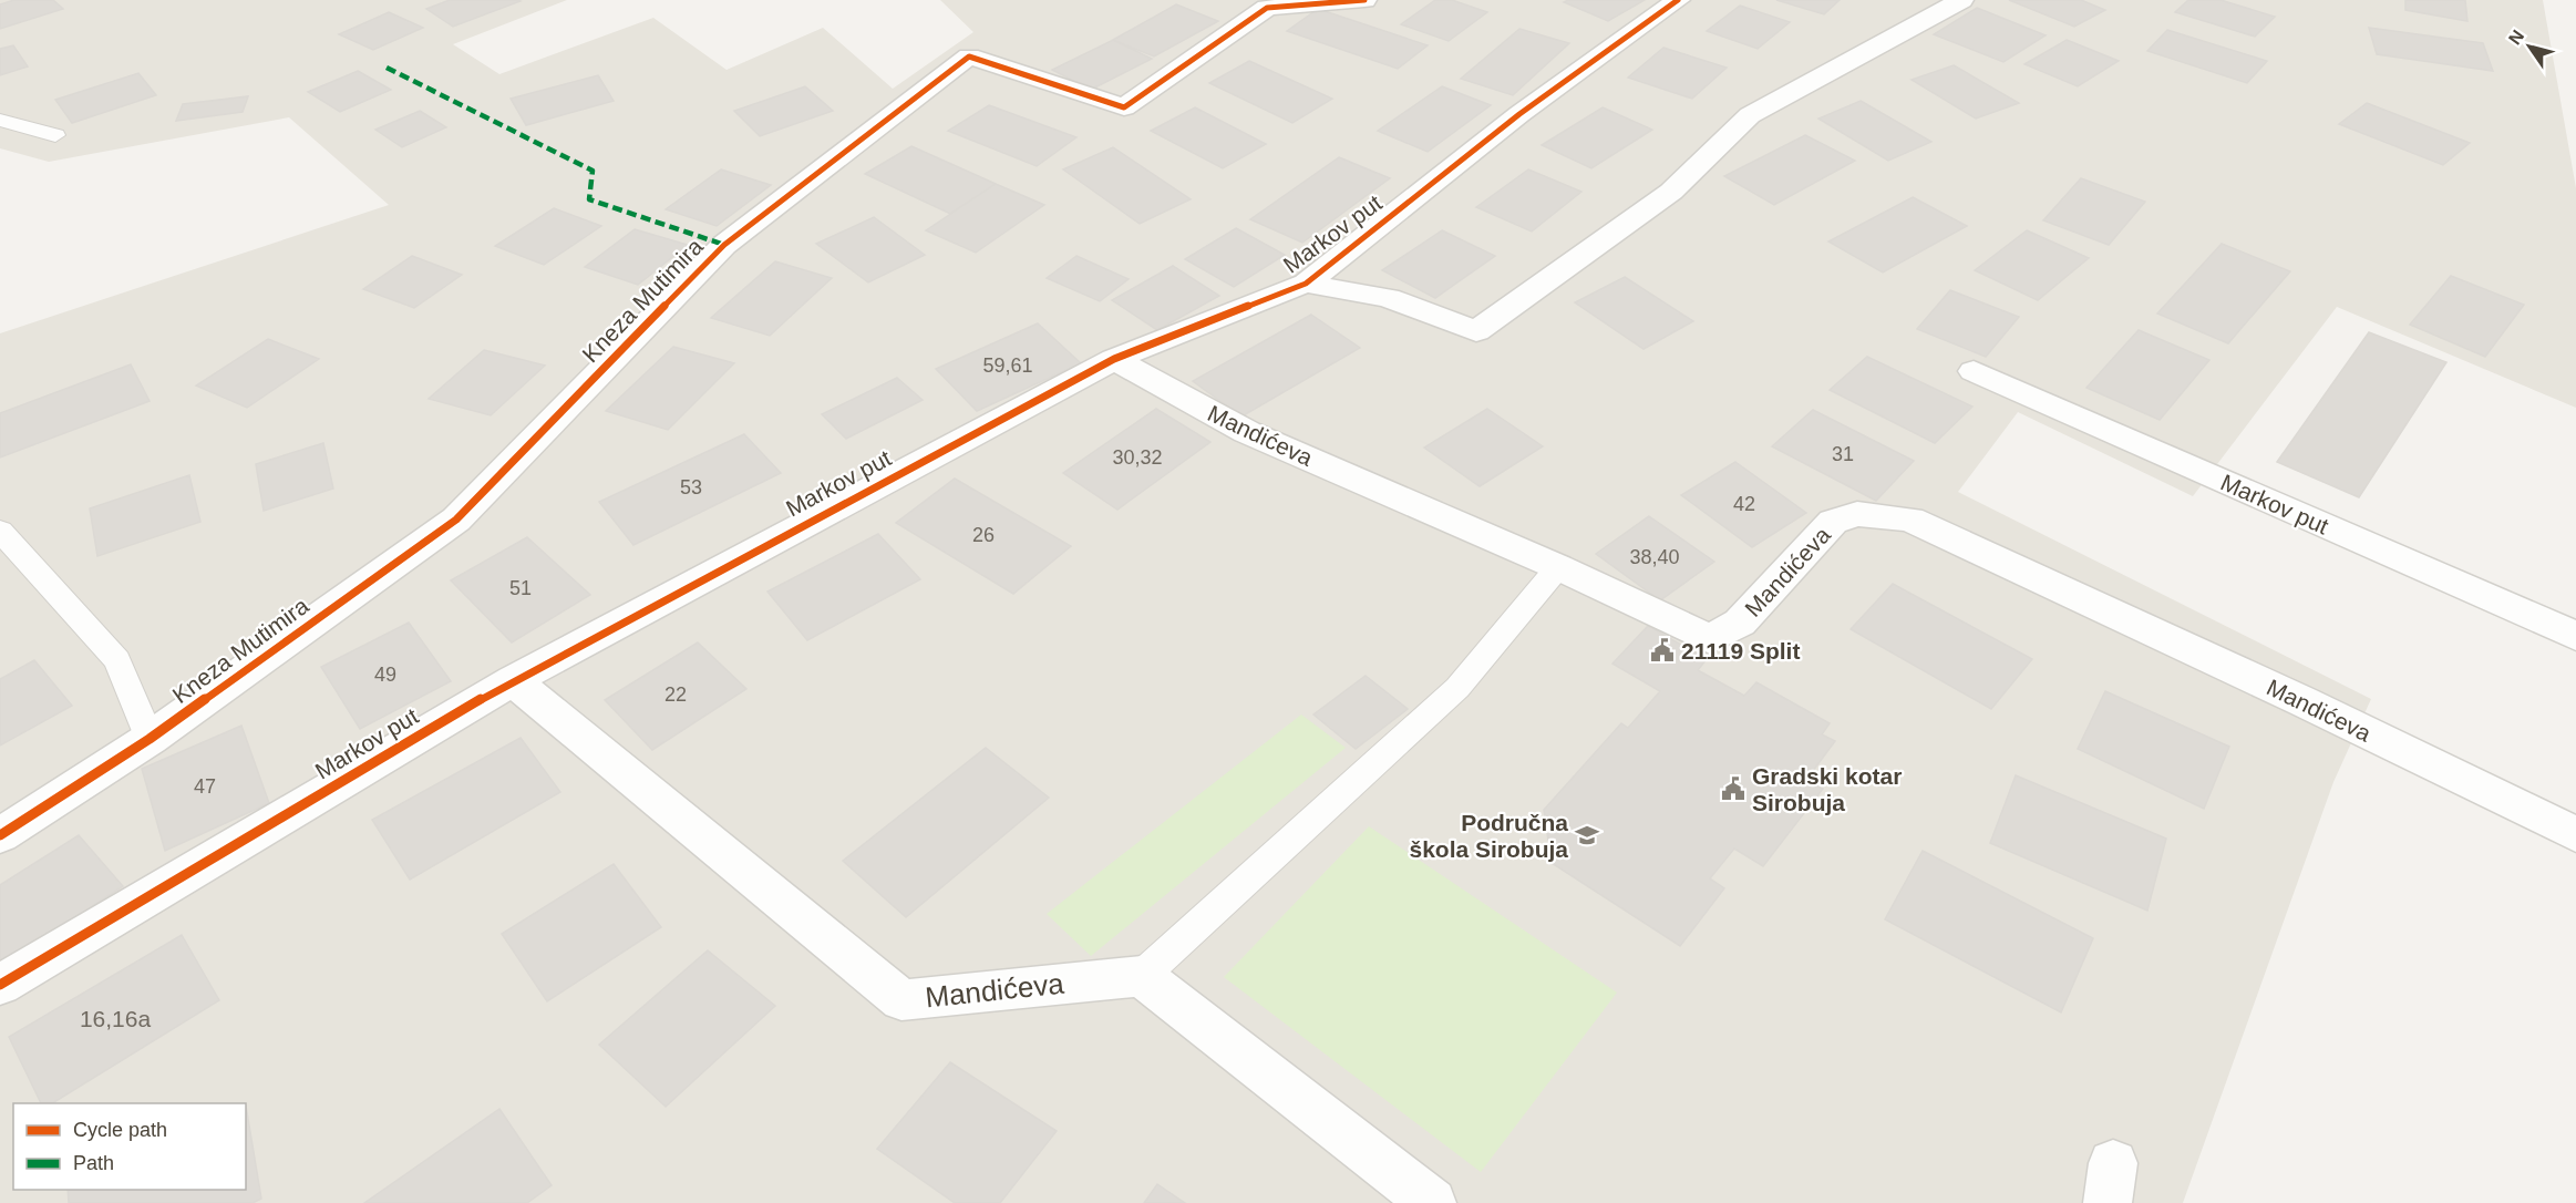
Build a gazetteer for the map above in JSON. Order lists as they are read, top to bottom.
{
  "streets": {
    "street": ["Markov put", "Kneza Mutimira", "Mandićeva"]
  },
  "crossings": [
    ["Markov put", "Mandićeva"]
  ],
  "places": {
    "public building": ["21119 Split", "Gradski kotar Sirobuja"],
    "school or university": ["Područna škola Sirobuja"]
  },
  "house_numbers": [
    "59,61",
    "31",
    "30,32",
    "53",
    "42",
    "26",
    "38,40",
    "51",
    "49",
    "22",
    "47",
    "16,16a"
  ],
  "legend": ["Cycle path", "Path"],
  "north": "top left"
}
